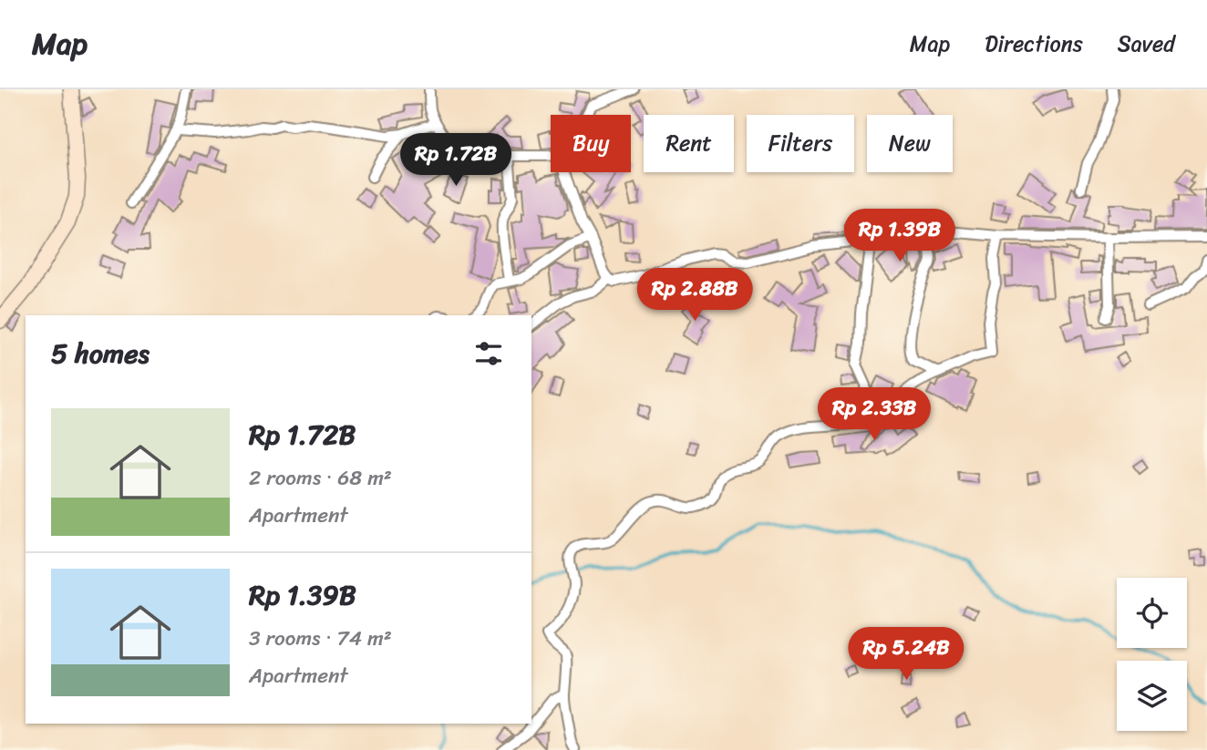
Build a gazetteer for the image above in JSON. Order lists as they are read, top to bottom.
{
  "page": {
    "header": "Map",
    "nav": ["Map", "Directions", "Saved"],
    "chip": [
      "Buy",
      "Rent",
      "Filters",
      "New"
    ],
    "price": [
      "Rp 1.72B",
      "Rp 1.39B",
      "Rp 2.88B",
      "Rp 2.33B",
      "Rp 5.24B"
    ],
    "heading": "5 homes",
    "list": [
      {
        "name": "Rp 1.72B",
        "note": "2 rooms · 68 m² · Apartment"
      },
      {
        "name": "Rp 1.39B",
        "note": "3 rooms · 74 m² · Apartment"
      }
    ]
  }
}
